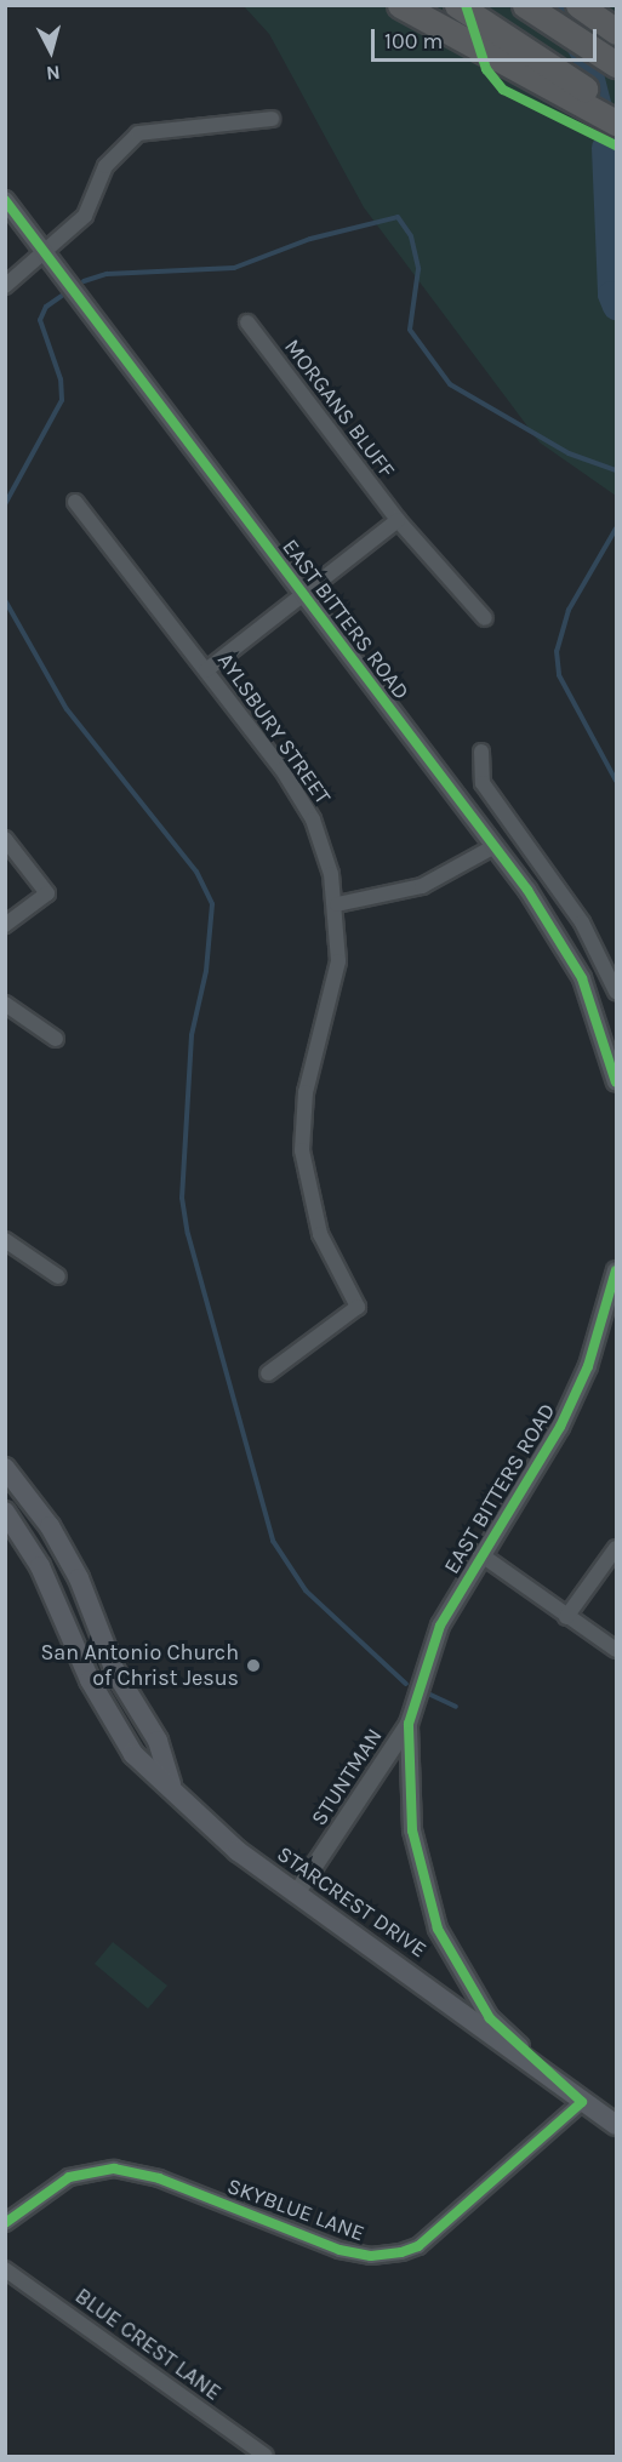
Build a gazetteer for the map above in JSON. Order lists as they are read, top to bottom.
{
  "streets": {
    "main road": ["STARCREST DRIVE"],
    "street": [
      "MORGANS BLUFF",
      "EAST BITTERS ROAD",
      "AYLSBURY STREET",
      "STUNTMAN",
      "SKYBLUE LANE",
      "BLUE CREST LANE"
    ]
  },
  "crossings": [
    ["EAST BITTERS ROAD", "STUNTMAN"],
    ["STUNTMAN", "STARCREST DRIVE"],
    ["STARCREST DRIVE", "SKYBLUE LANE"]
  ],
  "places": ["San Antonio Church of Christ Jesus"],
  "scale_bar": "100 m",
  "north": "bottom"
}
